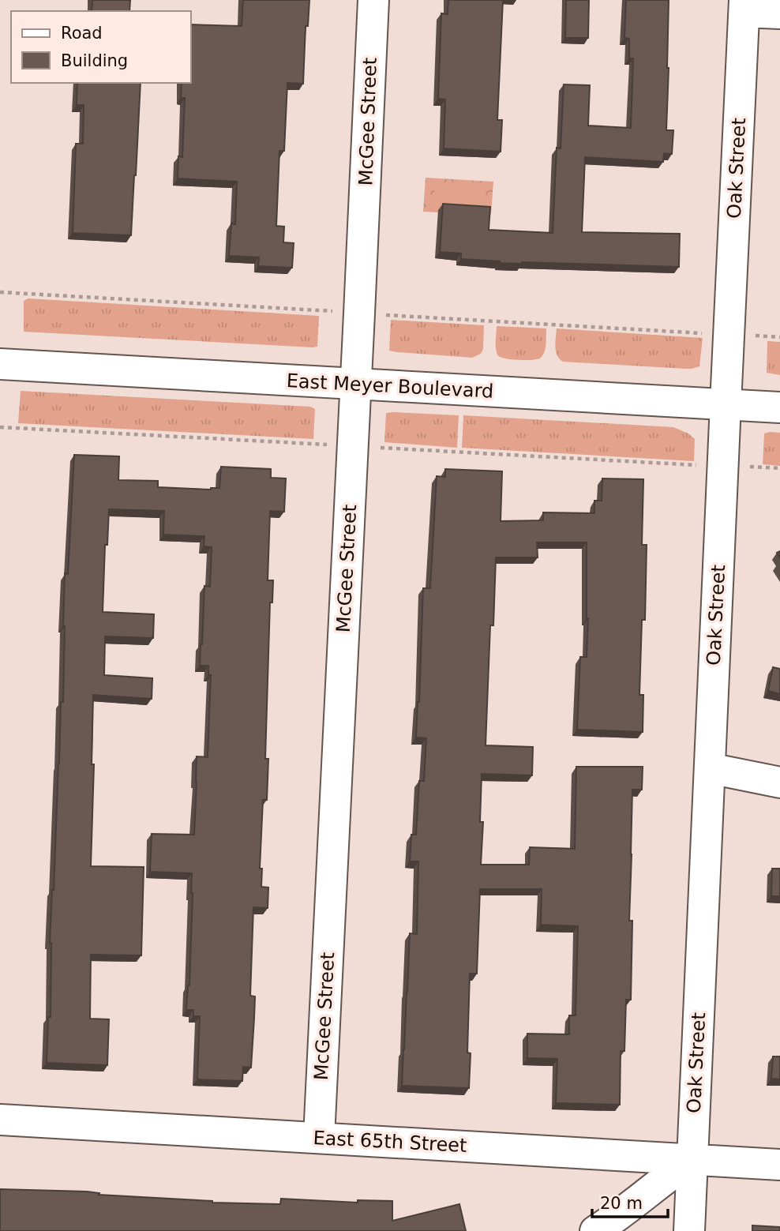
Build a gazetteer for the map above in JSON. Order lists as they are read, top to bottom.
{
  "streets": {
    "street": [
      "McGee Street",
      "Oak Street",
      "East Meyer Boulevard",
      "East 65th Street"
    ]
  },
  "crossings": [
    ["McGee Street", "East Meyer Boulevard"],
    ["McGee Street", "East 65th Street"],
    ["Oak Street", "East Meyer Boulevard"],
    ["Oak Street", "East 65th Street"]
  ],
  "legend": ["Road", "Building"],
  "scale_bar": "20 m"
}
